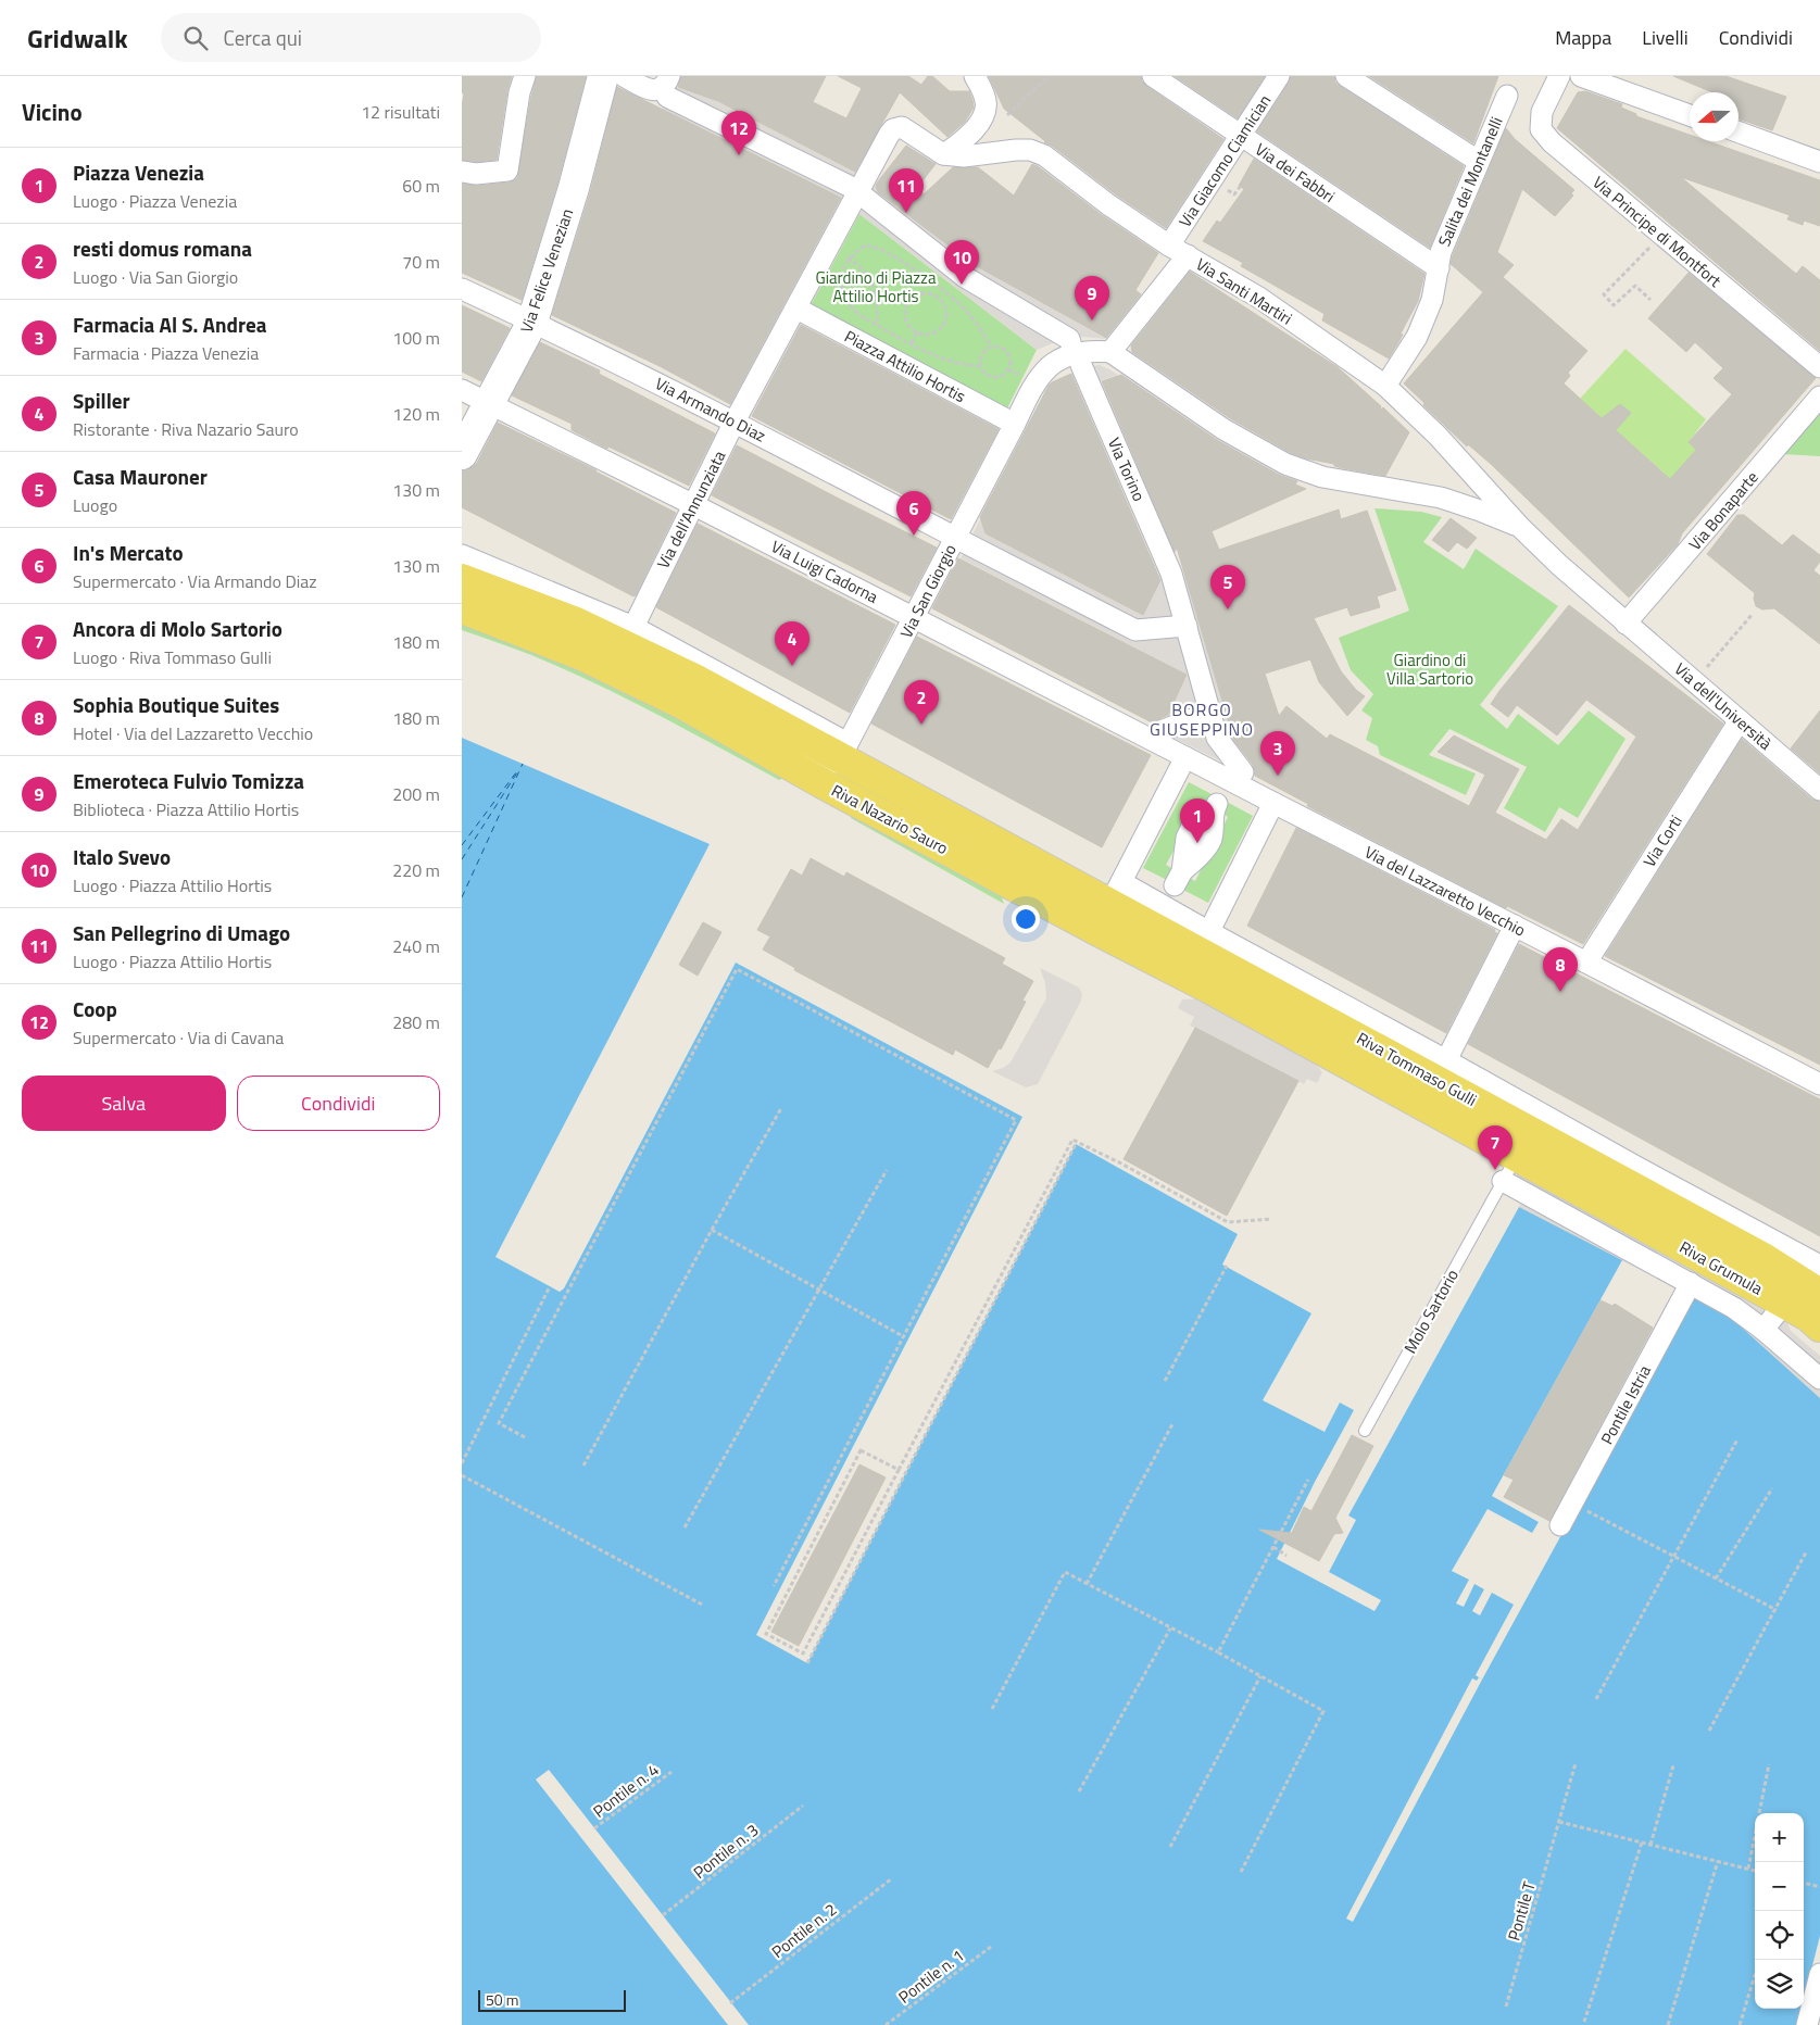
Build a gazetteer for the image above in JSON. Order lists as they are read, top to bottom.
{
  "streets": {
    "main road": ["Riva Nazario Sauro", "Riva Tommaso Gulli", "Riva Grumula"],
    "street": [
      "Via Giacomo Ciamician",
      "Via dei Fabbri",
      "Salita dei Montanelli",
      "Via Principe di Montfort",
      "Via Felice Venezian",
      "Via Santi Martiri",
      "Piazza Attilio Hortis",
      "Via Armando Diaz",
      "Via Torino",
      "Via dell'Annunziata",
      "Via Bonaparte",
      "Via Luigi Cadorna",
      "Via San Giorgio",
      "Via dell'Università",
      "Via Corti",
      "Via del Lazzaretto Vecchio",
      "Pontile Istria"
    ],
    "lane": ["Molo Sartorio"],
    "path": [
      "Pontile n. 4",
      "Pontile n. 3",
      "Pontile T",
      "Pontile n. 2",
      "Pontile n. 1"
    ]
  },
  "crossings": [
    ["Via Giacomo Ciamician", "Via dei Fabbri"],
    ["Via Giacomo Ciamician", "Via Santi Martiri"],
    ["Via dei Fabbri", "Salita dei Montanelli"],
    ["Salita dei Montanelli", "Via Santi Martiri"],
    ["Via Felice Venezian", "Via Armando Diaz"],
    ["Via Felice Venezian", "Via Luigi Cadorna"],
    ["Via Santi Martiri", "Via dell'Università"],
    ["Piazza Attilio Hortis", "Via dell'Annunziata"],
    ["Piazza Attilio Hortis", "Via San Giorgio"],
    ["Via Armando Diaz", "Via Torino"],
    ["Via Armando Diaz", "Via dell'Annunziata"],
    ["Via Armando Diaz", "Via San Giorgio"],
    ["Via dell'Annunziata", "Via Luigi Cadorna"],
    ["Via dell'Annunziata", "Riva Nazario Sauro"],
    ["Via Bonaparte", "Via dell'Università"],
    ["Via Luigi Cadorna", "Via San Giorgio"],
    ["Via Luigi Cadorna", "Via del Lazzaretto Vecchio"],
    ["Via San Giorgio", "Riva Nazario Sauro"],
    ["Via dell'Università", "Via Corti"],
    ["Riva Nazario Sauro", "Riva Tommaso Gulli"],
    ["Via Corti", "Via del Lazzaretto Vecchio"],
    ["Riva Tommaso Gulli", "Riva Grumula"],
    ["Riva Grumula", "Pontile Istria"]
  ],
  "districts": ["BORGO GIUSEPPINO"],
  "parks": ["Giardino di Piazza Attilio Hortis", "Giardino di Villa Sartorio"],
  "scale_bar": "50 m",
  "north": "left",
  "page": {
    "header": "Gridwalk",
    "search": "Cerca qui",
    "nav": ["Mappa", "Livelli", "Condividi"],
    "heading": ["Vicino", "12 risultati"],
    "pins": [
      "12",
      "11",
      "10",
      "9",
      "6",
      "5",
      "4",
      "2",
      "3",
      "1",
      "8",
      "7"
    ],
    "list": [
      {
        "mark": "1",
        "name": "Piazza Venezia",
        "note": "Luogo · Piazza Venezia",
        "value": "60 m"
      },
      {
        "mark": "2",
        "name": "resti domus romana",
        "note": "Luogo · Via San Giorgio",
        "value": "70 m"
      },
      {
        "mark": "3",
        "name": "Farmacia Al S. Andrea",
        "note": "Farmacia · Piazza Venezia",
        "value": "100 m"
      },
      {
        "mark": "4",
        "name": "Spiller",
        "note": "Ristorante · Riva Nazario Sauro",
        "value": "120 m"
      },
      {
        "mark": "5",
        "name": "Casa Mauroner",
        "note": "Luogo",
        "value": "130 m"
      },
      {
        "mark": "6",
        "name": "In's Mercato",
        "note": "Supermercato · Via Armando Diaz",
        "value": "130 m"
      },
      {
        "mark": "7",
        "name": "Ancora di Molo Sartorio",
        "note": "Luogo · Riva Tommaso Gulli",
        "value": "180 m"
      },
      {
        "mark": "8",
        "name": "Sophia Boutique Suites",
        "note": "Hotel · Via del Lazzaretto Vecchio",
        "value": "180 m"
      },
      {
        "mark": "9",
        "name": "Emeroteca Fulvio Tomizza",
        "note": "Biblioteca · Piazza Attilio Hortis",
        "value": "200 m"
      },
      {
        "mark": "10",
        "name": "Italo Svevo",
        "note": "Luogo · Piazza Attilio Hortis",
        "value": "220 m"
      },
      {
        "mark": "11",
        "name": "San Pellegrino di Umago",
        "note": "Luogo · Piazza Attilio Hortis",
        "value": "240 m"
      },
      {
        "mark": "12",
        "name": "Coop",
        "note": "Supermercato · Via di Cavana",
        "value": "280 m"
      }
    ],
    "buttons": ["Salva", "Condividi"],
    "map_buttons": ["+", "−"],
    "scale": "50 m"
  }
}
